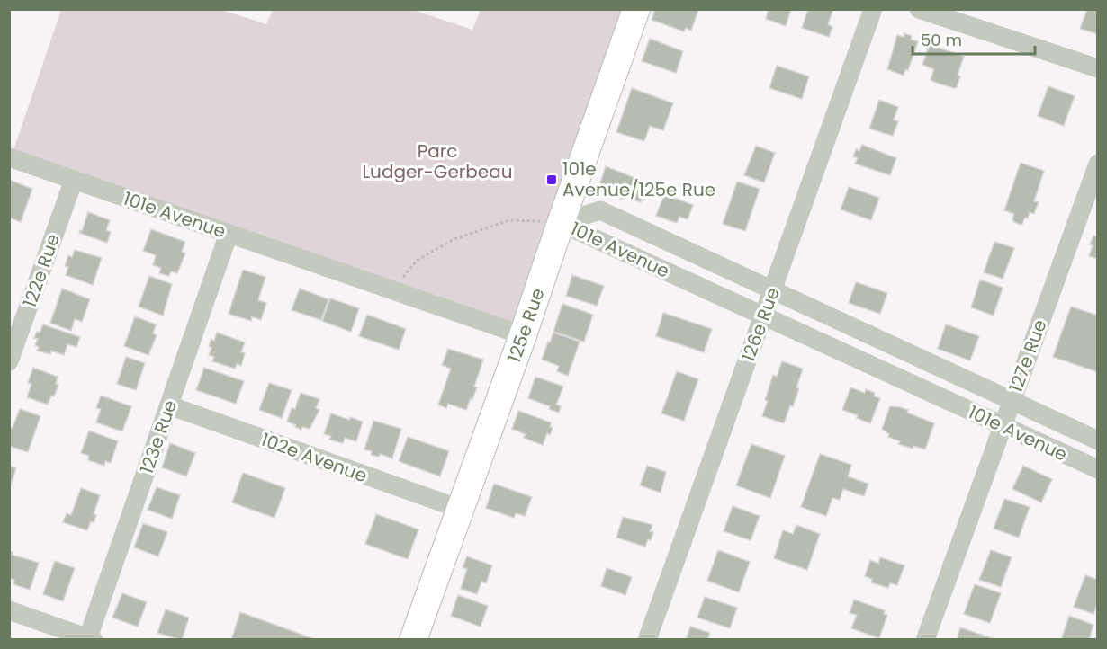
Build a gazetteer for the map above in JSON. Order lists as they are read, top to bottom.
{
  "streets": {
    "main road": ["125e Rue"],
    "street": [
      "101e Avenue",
      "122e Rue",
      "126e Rue",
      "127e Rue",
      "123e Rue",
      "102e Avenue"
    ]
  },
  "crossings": [
    ["101e Avenue", "122e Rue"],
    ["101e Avenue", "125e Rue"],
    ["101e Avenue", "126e Rue"],
    ["101e Avenue", "127e Rue"],
    ["101e Avenue", "123e Rue"],
    ["125e Rue", "102e Avenue"],
    ["123e Rue", "102e Avenue"]
  ],
  "parks": ["Parc Ludger-Gerbeau"],
  "places": {
    "transit": ["101e Avenue/125e Rue"]
  },
  "scale_bar": "50 m"
}
